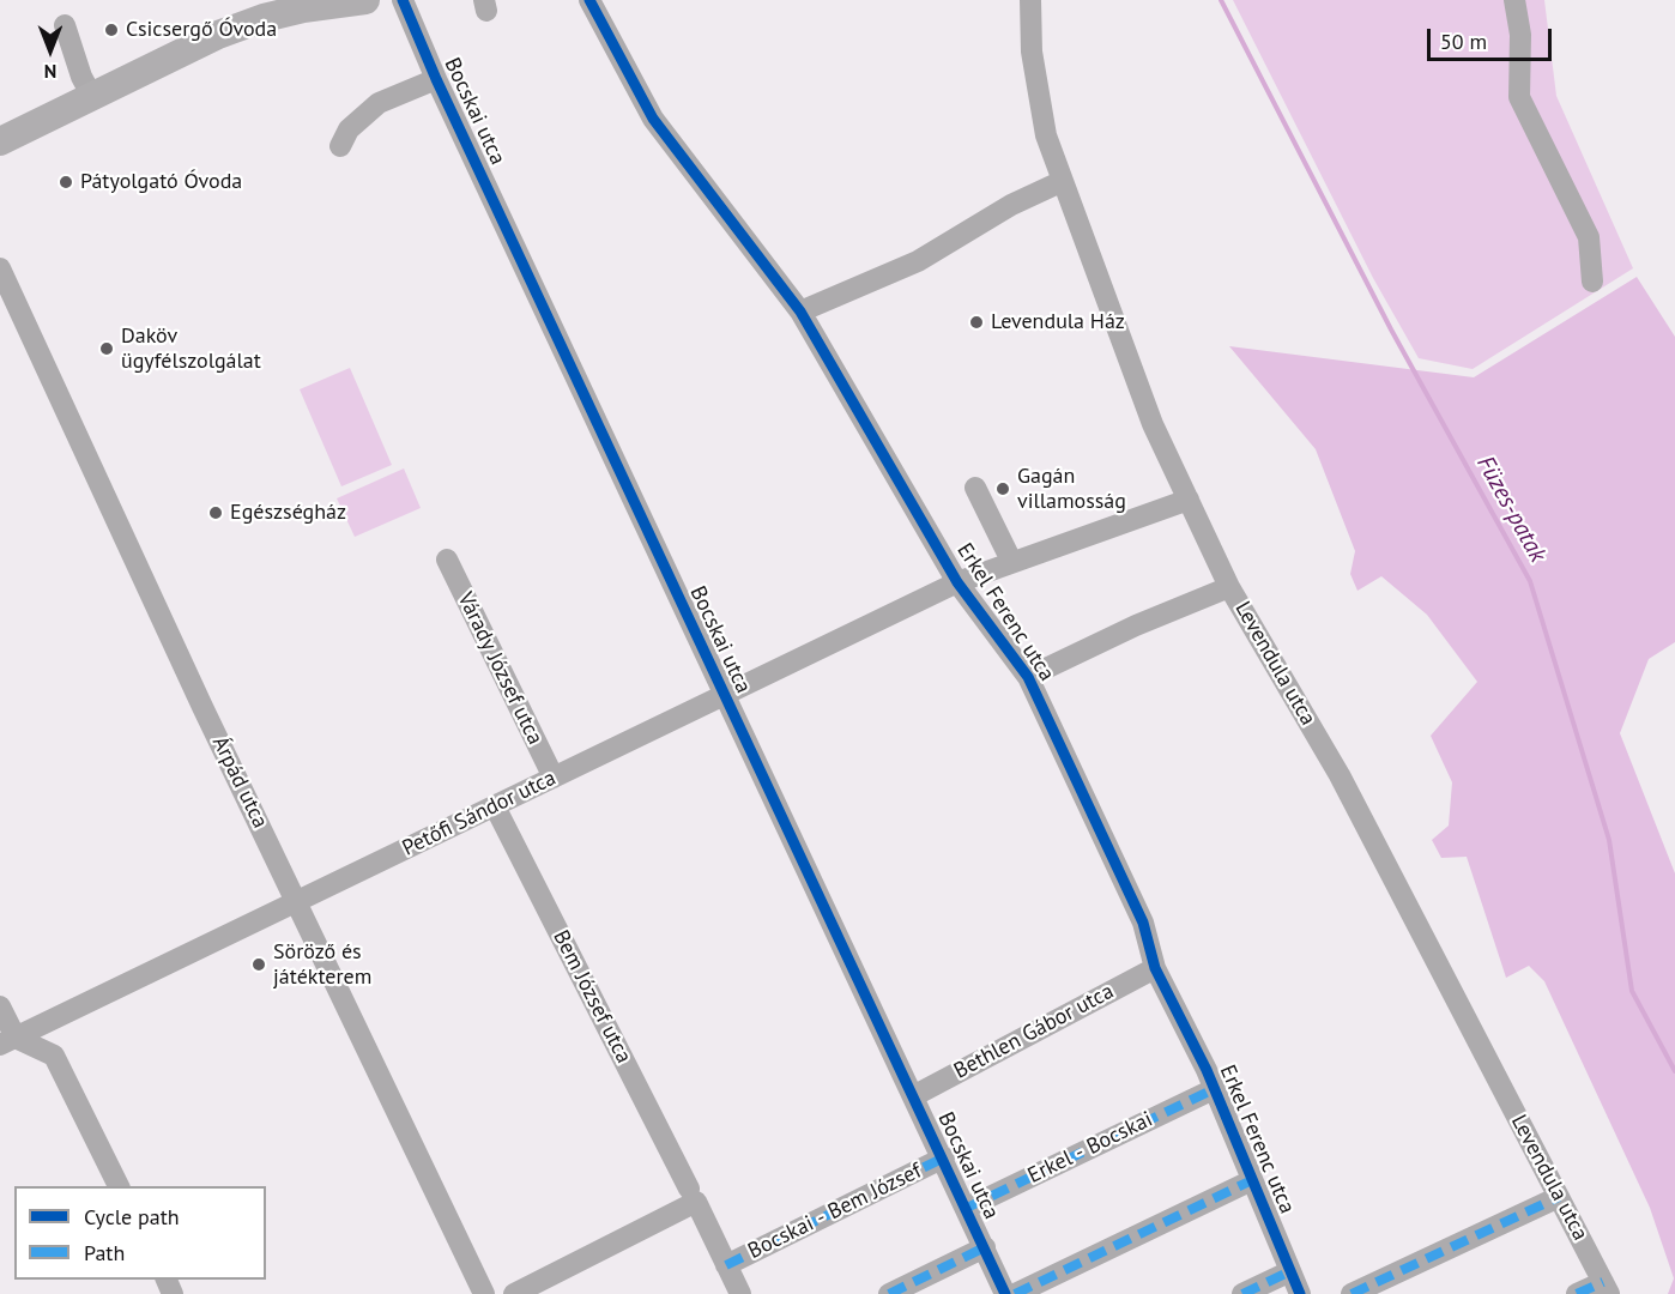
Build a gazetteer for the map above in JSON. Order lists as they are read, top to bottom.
{
  "streets": {
    "street": [
      "Bocskai utca",
      "Erkel Ferenc utca",
      "Levendula utca",
      "Várady József utca",
      "Árpád utca",
      "Petőfi Sándor utca",
      "Bem József utca",
      "Bethlen Gábor utca",
      "Erkel - Bocskai",
      "Bocskai - Bem József"
    ]
  },
  "crossings": [
    ["Bocskai utca", "Petőfi Sándor utca"],
    ["Bocskai utca", "Bethlen Gábor utca"],
    ["Bocskai utca", "Erkel - Bocskai"],
    ["Bocskai utca", "Bocskai - Bem József"],
    ["Erkel Ferenc utca", "Petőfi Sándor utca"],
    ["Erkel Ferenc utca", "Bethlen Gábor utca"],
    ["Erkel Ferenc utca", "Erkel - Bocskai"],
    ["Levendula utca", "Petőfi Sándor utca"],
    ["Várady József utca", "Petőfi Sándor utca"],
    ["Árpád utca", "Petőfi Sándor utca"],
    ["Petőfi Sándor utca", "Bem József utca"],
    ["Bem József utca", "Bocskai - Bem József"]
  ],
  "water": ["Füzes-patak"],
  "places": [
    "Csicsergő Óvoda",
    "Pátyolgató Óvoda",
    "Levendula Ház",
    "Daköv ügyfélszolgálat",
    "Gagán villamosság",
    "Egészségház",
    "Söröző és játékterem"
  ],
  "legend": ["Cycle path", "Path"],
  "scale_bar": "50 m",
  "north": "bottom"
}
